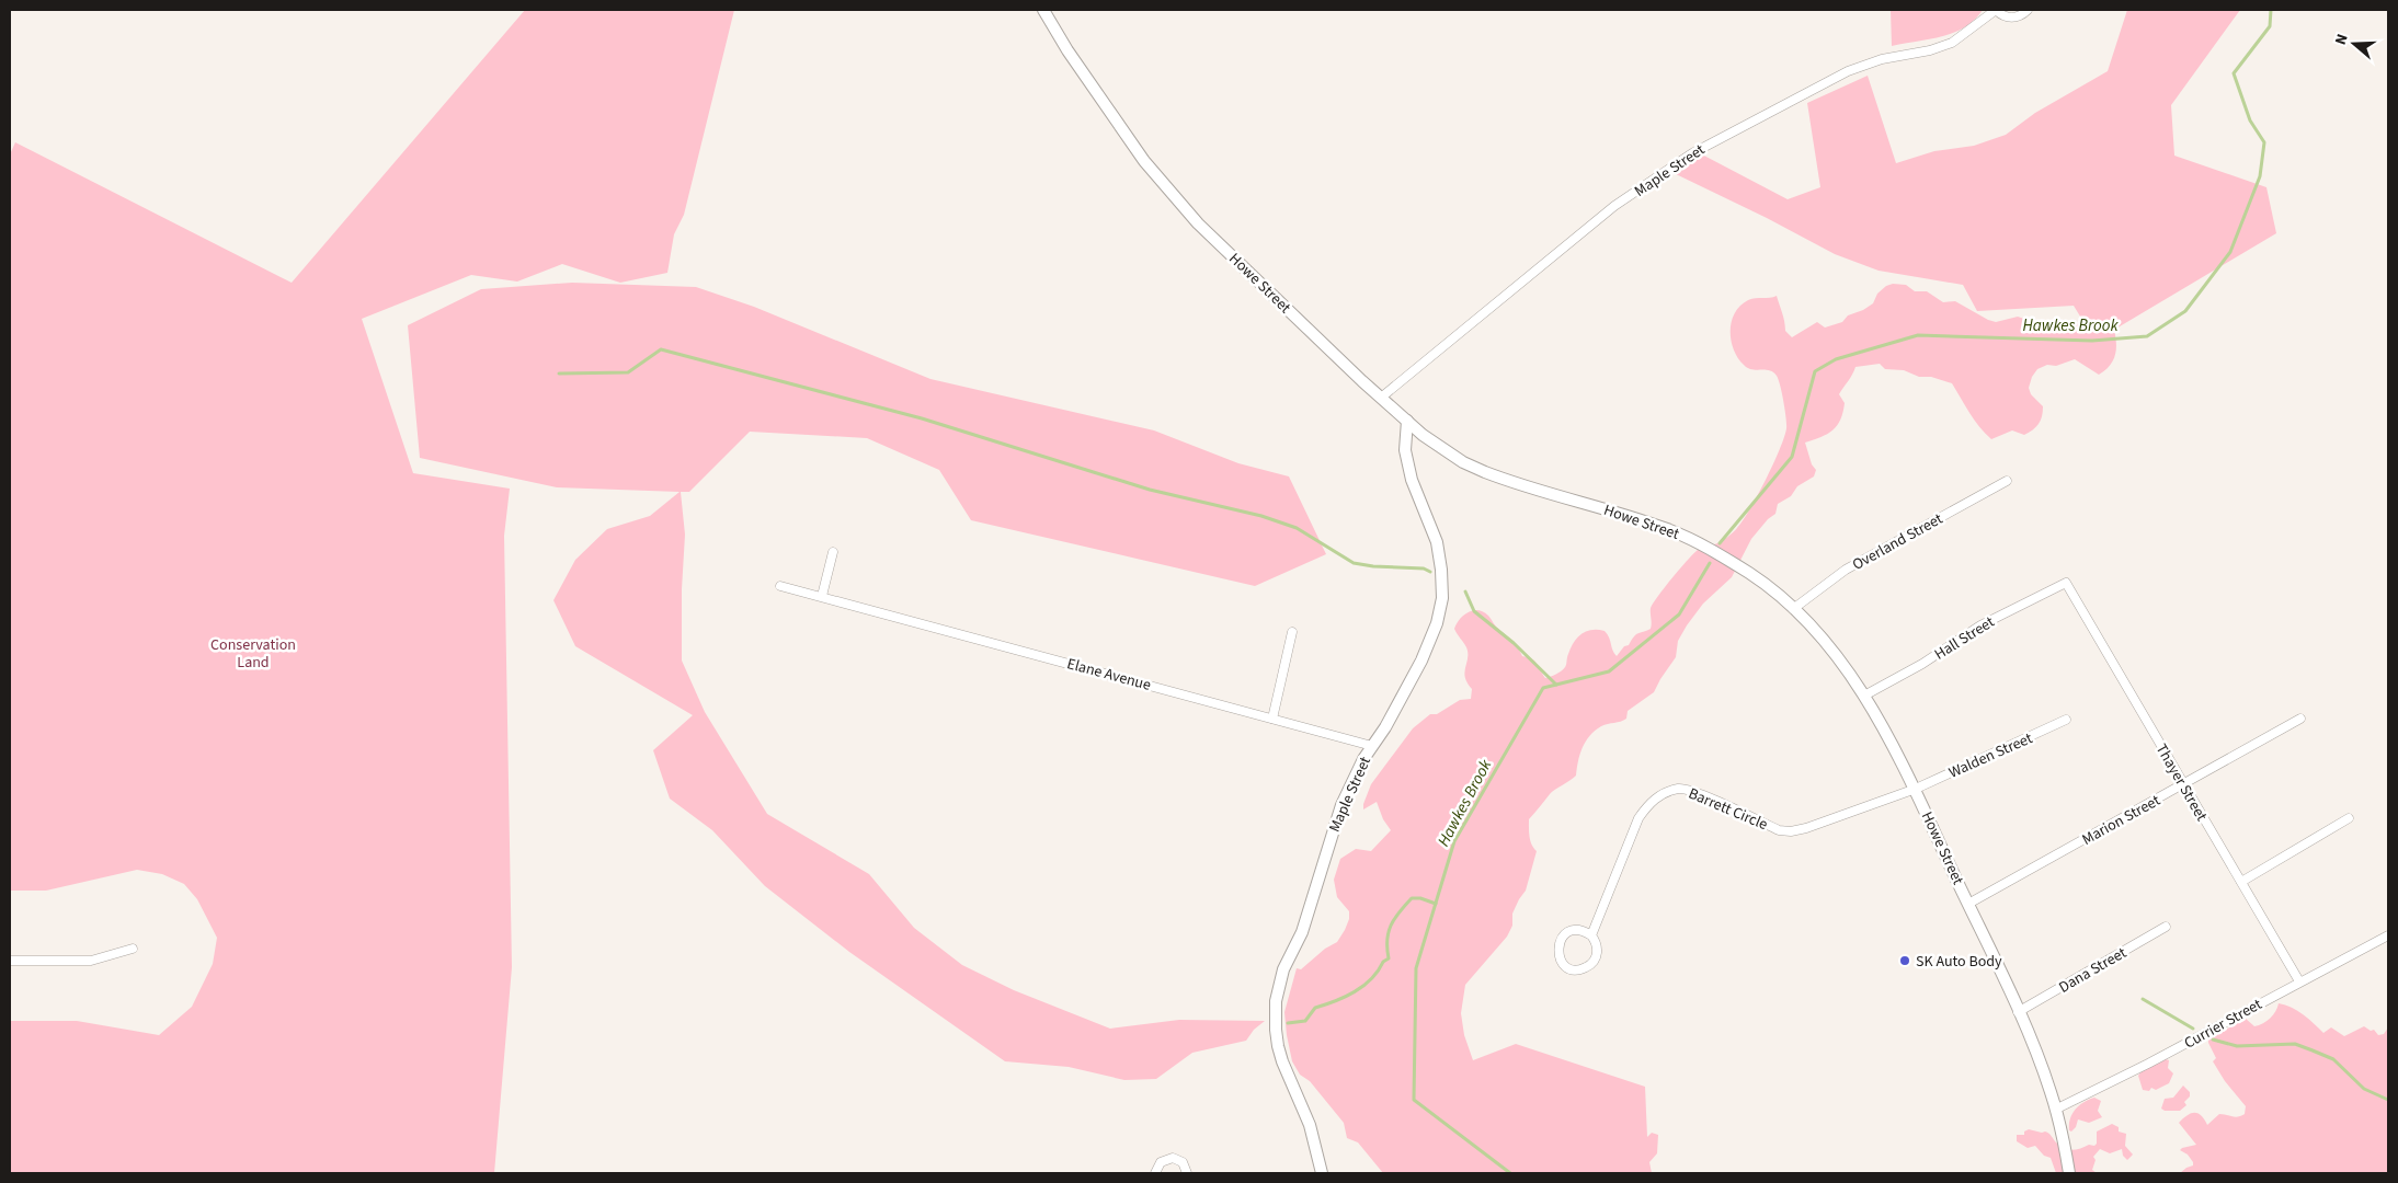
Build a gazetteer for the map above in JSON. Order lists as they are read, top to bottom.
{
  "streets": {
    "street": [
      "Maple Street",
      "Howe Street",
      "Overland Street",
      "Hall Street",
      "Elane Avenue",
      "Walden Street",
      "Thayer Street",
      "Barrett Circle",
      "Marion Street",
      "Dana Street",
      "Currier Street"
    ]
  },
  "crossings": [
    ["Maple Street", "Howe Street"],
    ["Maple Street", "Elane Avenue"],
    ["Howe Street", "Overland Street"],
    ["Howe Street", "Hall Street"],
    ["Howe Street", "Walden Street"],
    ["Howe Street", "Barrett Circle"],
    ["Howe Street", "Marion Street"],
    ["Howe Street", "Dana Street"],
    ["Howe Street", "Currier Street"],
    ["Hall Street", "Thayer Street"],
    ["Walden Street", "Barrett Circle"],
    ["Thayer Street", "Marion Street"],
    ["Thayer Street", "Currier Street"]
  ],
  "water": ["Hawkes Brook"],
  "parks": ["Conservation Land"],
  "places": ["SK Auto Body"],
  "north": "left"
}
